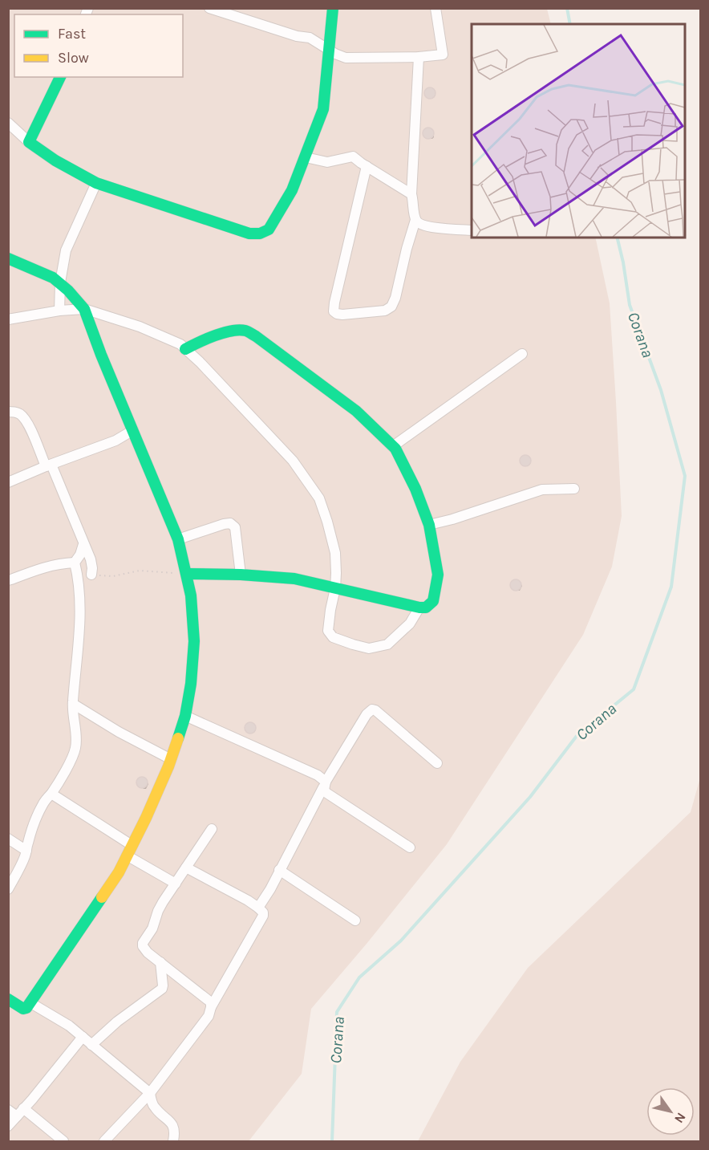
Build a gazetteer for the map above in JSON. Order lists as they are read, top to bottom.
{
  "water": ["Corana"],
  "legend": ["Fast", "Slow"],
  "north": "bottom right"
}
